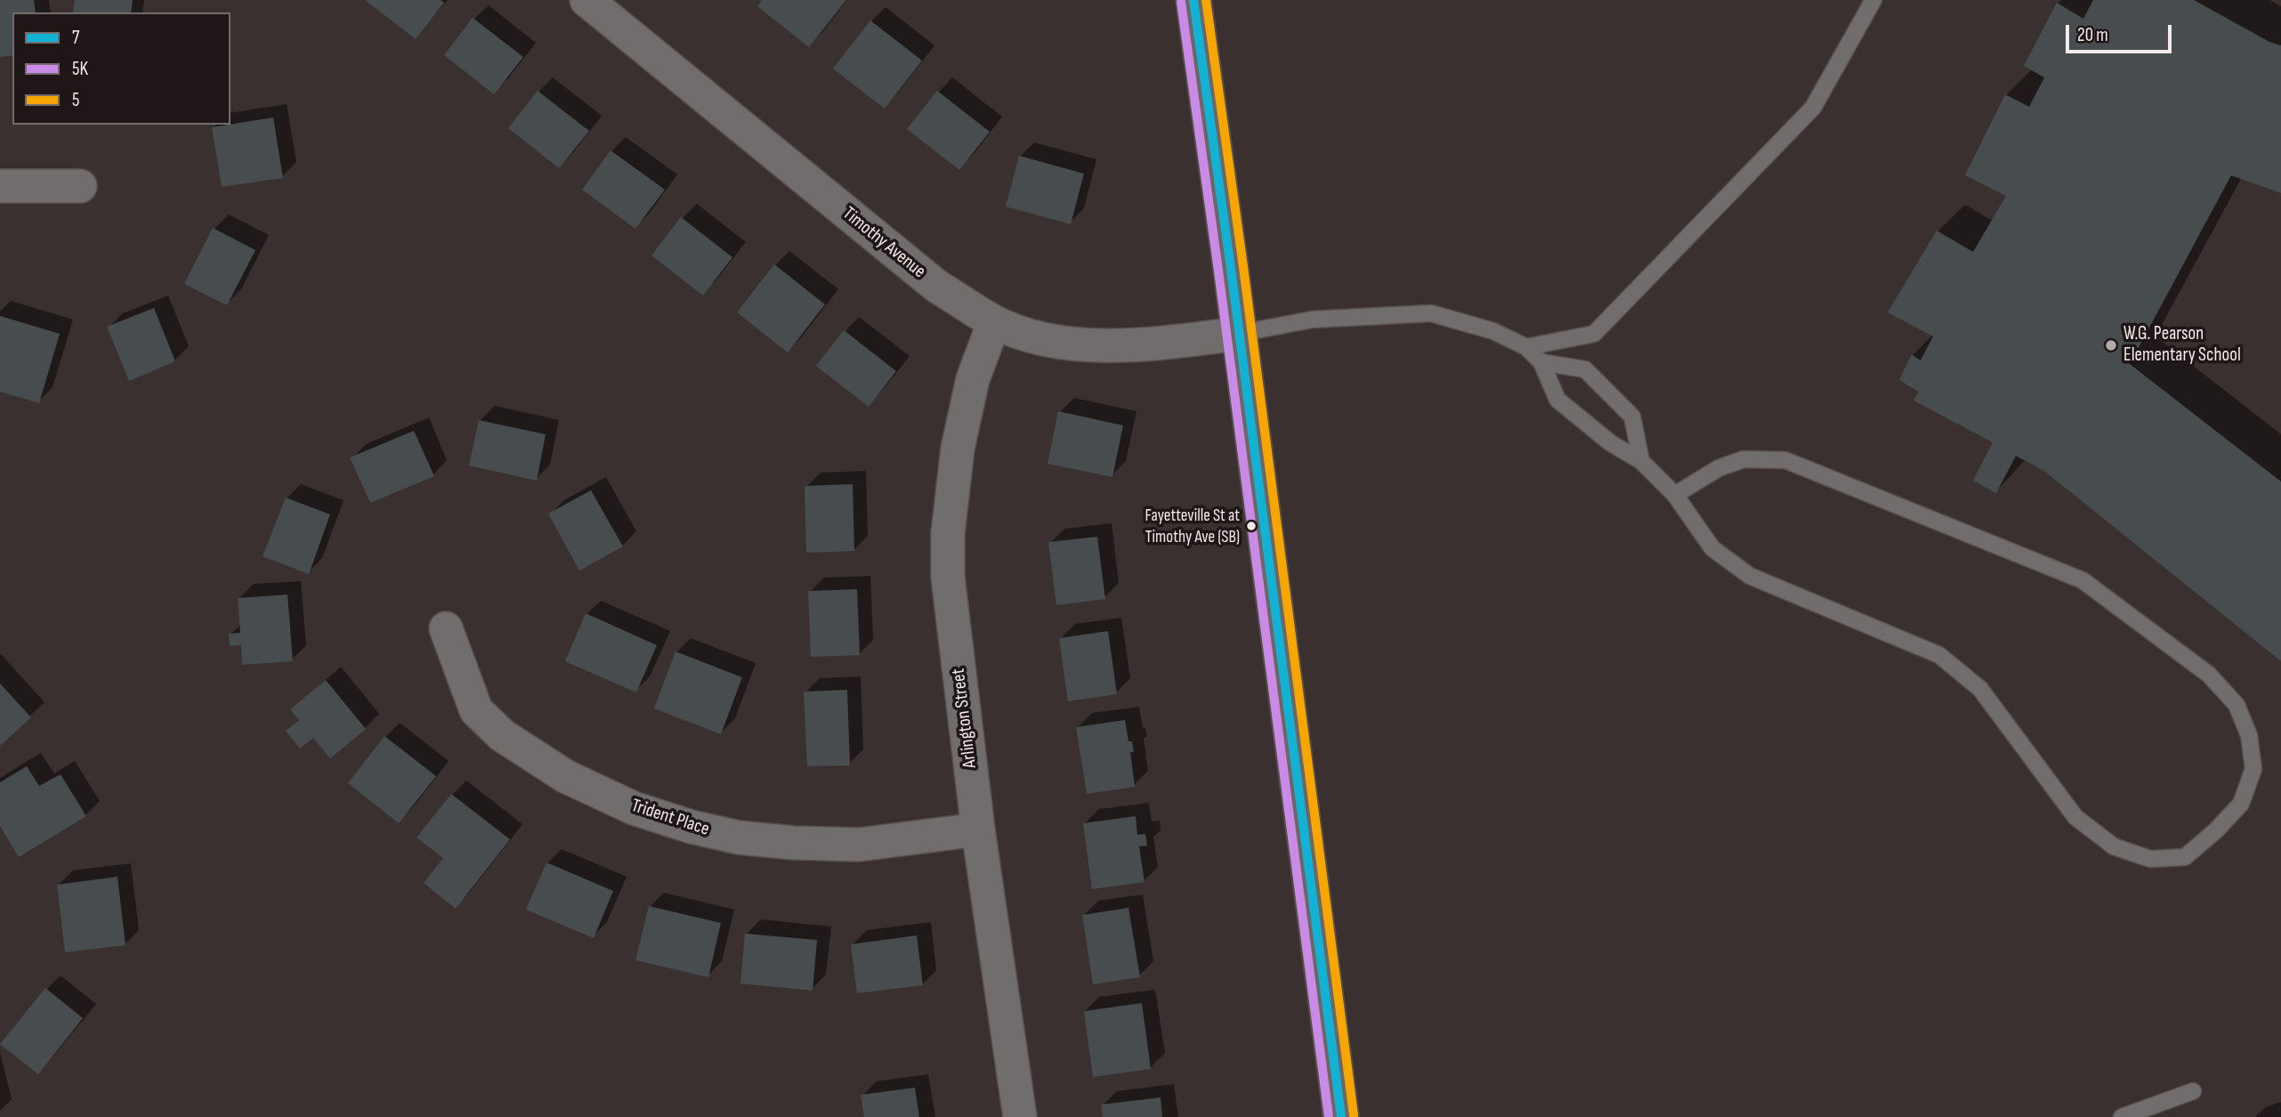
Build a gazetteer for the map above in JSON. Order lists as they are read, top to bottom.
{
  "streets": {
    "street": ["Timothy Avenue", "Arlington Street", "Trident Place"]
  },
  "crossings": [
    ["Timothy Avenue", "Arlington Street"],
    ["Arlington Street", "Trident Place"]
  ],
  "places": ["W.G. Pearson Elementary School", "Fayetteville St at Timothy Ave (SB)"],
  "lines": ["transit line 7", "transit line 5", "transit line 5K"],
  "legend": ["7", "5K", "5"],
  "scale_bar": "20 m"
}
